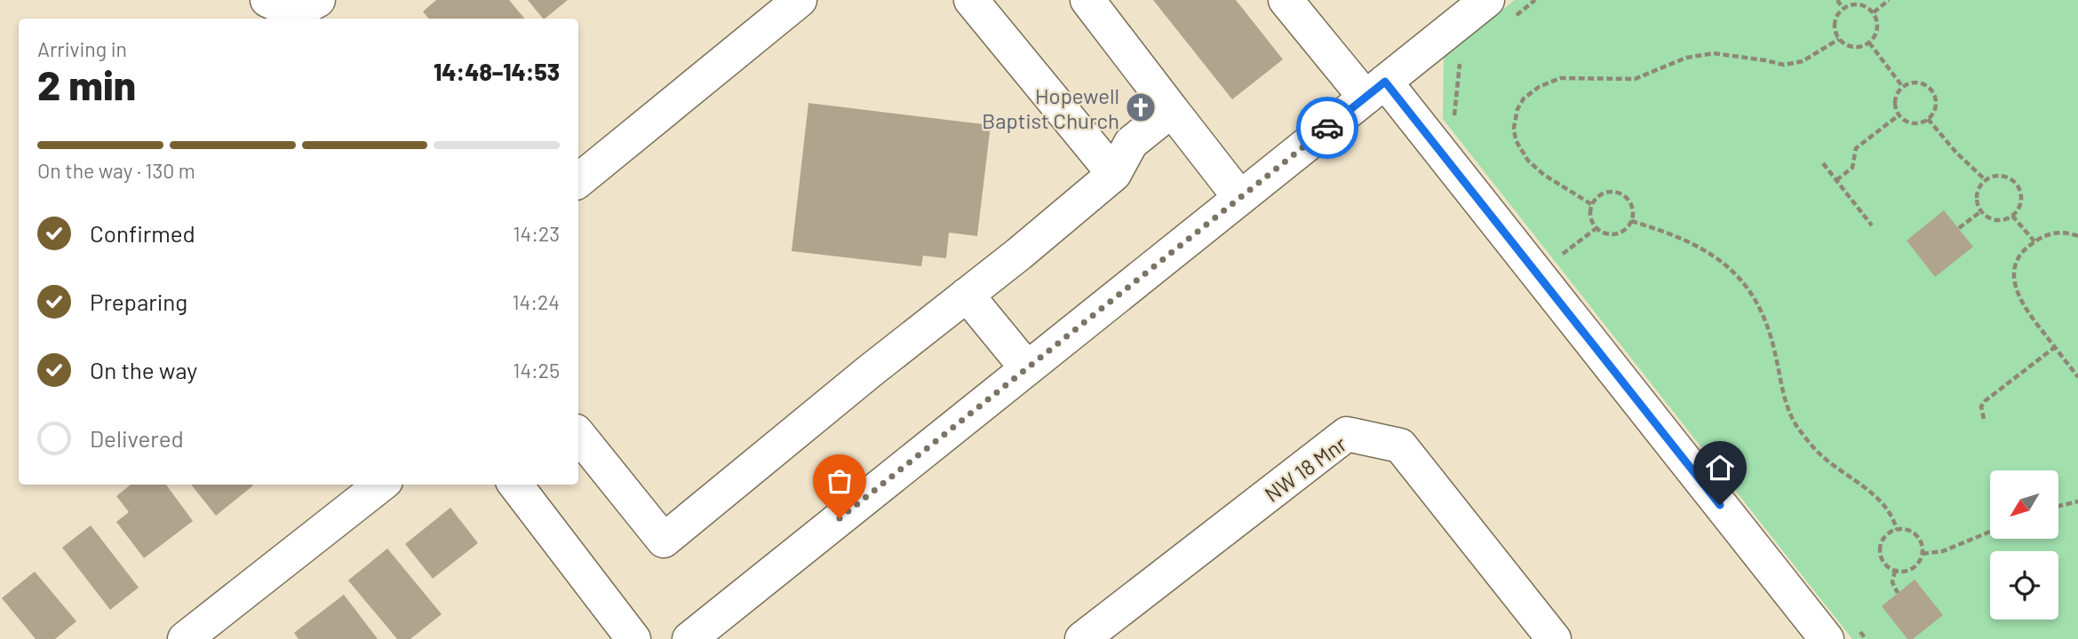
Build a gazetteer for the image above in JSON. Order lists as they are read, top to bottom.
{
  "streets": {
    "street": ["NW 18 Mnr"]
  },
  "places": {
    "church": ["Hopewell Baptist Church"]
  },
  "north": "bottom left",
  "page": {
    "heading": ["2 min", "Arriving in", "14:48–14:53"],
    "bar": "On the way · 130 m",
    "list": [
      ["Confirmed", "14:23"],
      ["Preparing", "14:24"],
      ["On the way", "14:25"],
      "Delivered"
    ]
  }
}
